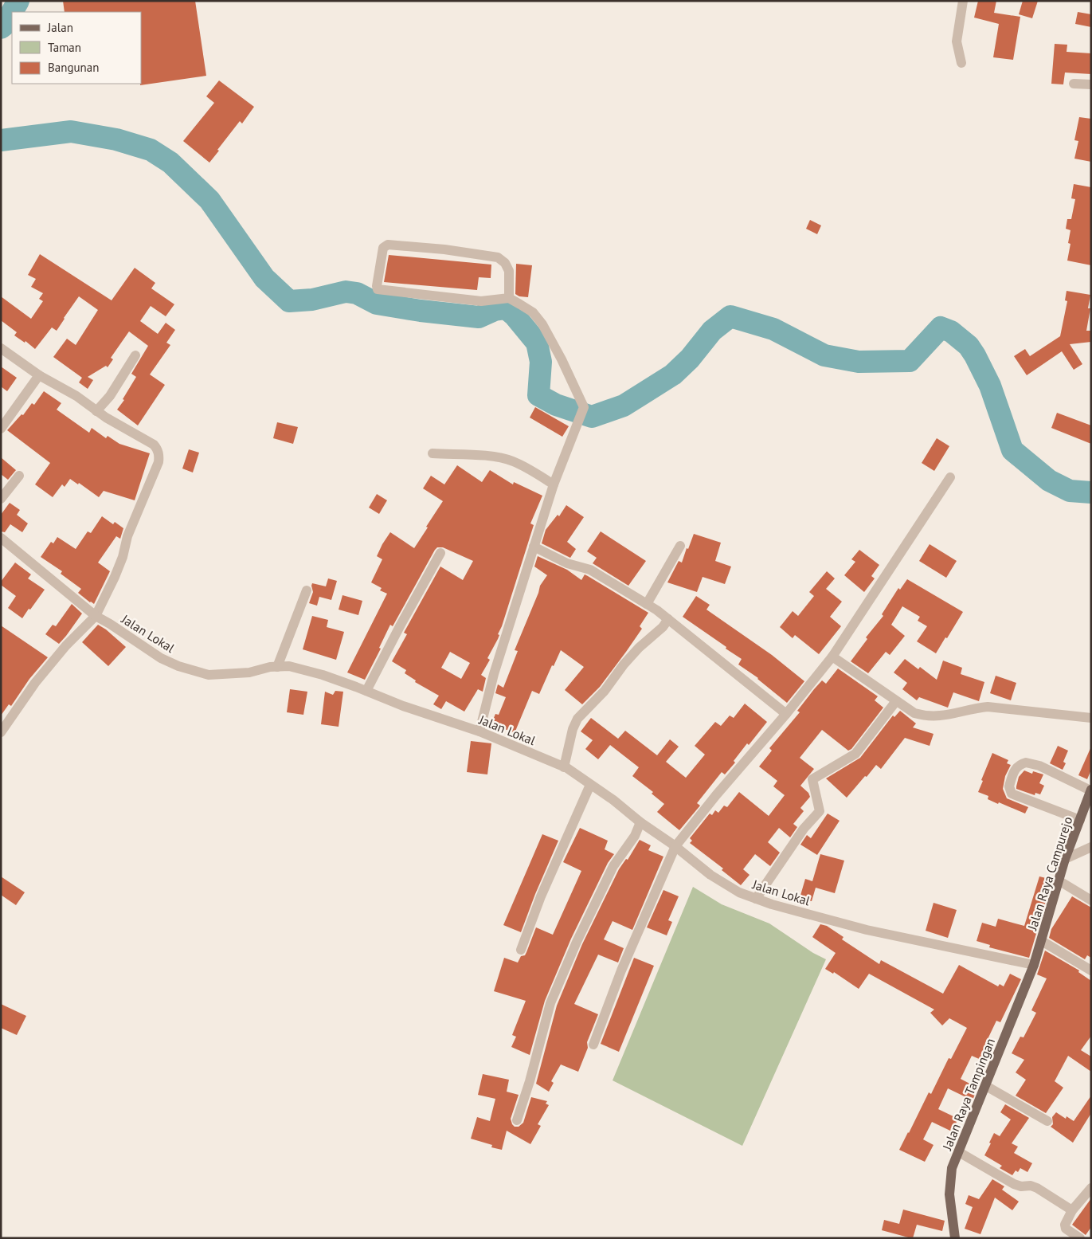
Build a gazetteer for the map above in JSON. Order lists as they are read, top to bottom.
{
  "streets": {
    "main road": ["Jalan Raya Campurejo", "Jalan Raya Tampingan"],
    "street": ["Jalan Lokal"]
  },
  "crossings": [
    ["Jalan Lokal", "Jalan Raya Campurejo"],
    ["Jalan Lokal", "Jalan Raya Tampingan"],
    ["Jalan Raya Campurejo", "Jalan Raya Tampingan"]
  ],
  "legend": ["Jalan", "Taman", "Bangunan"]
}
